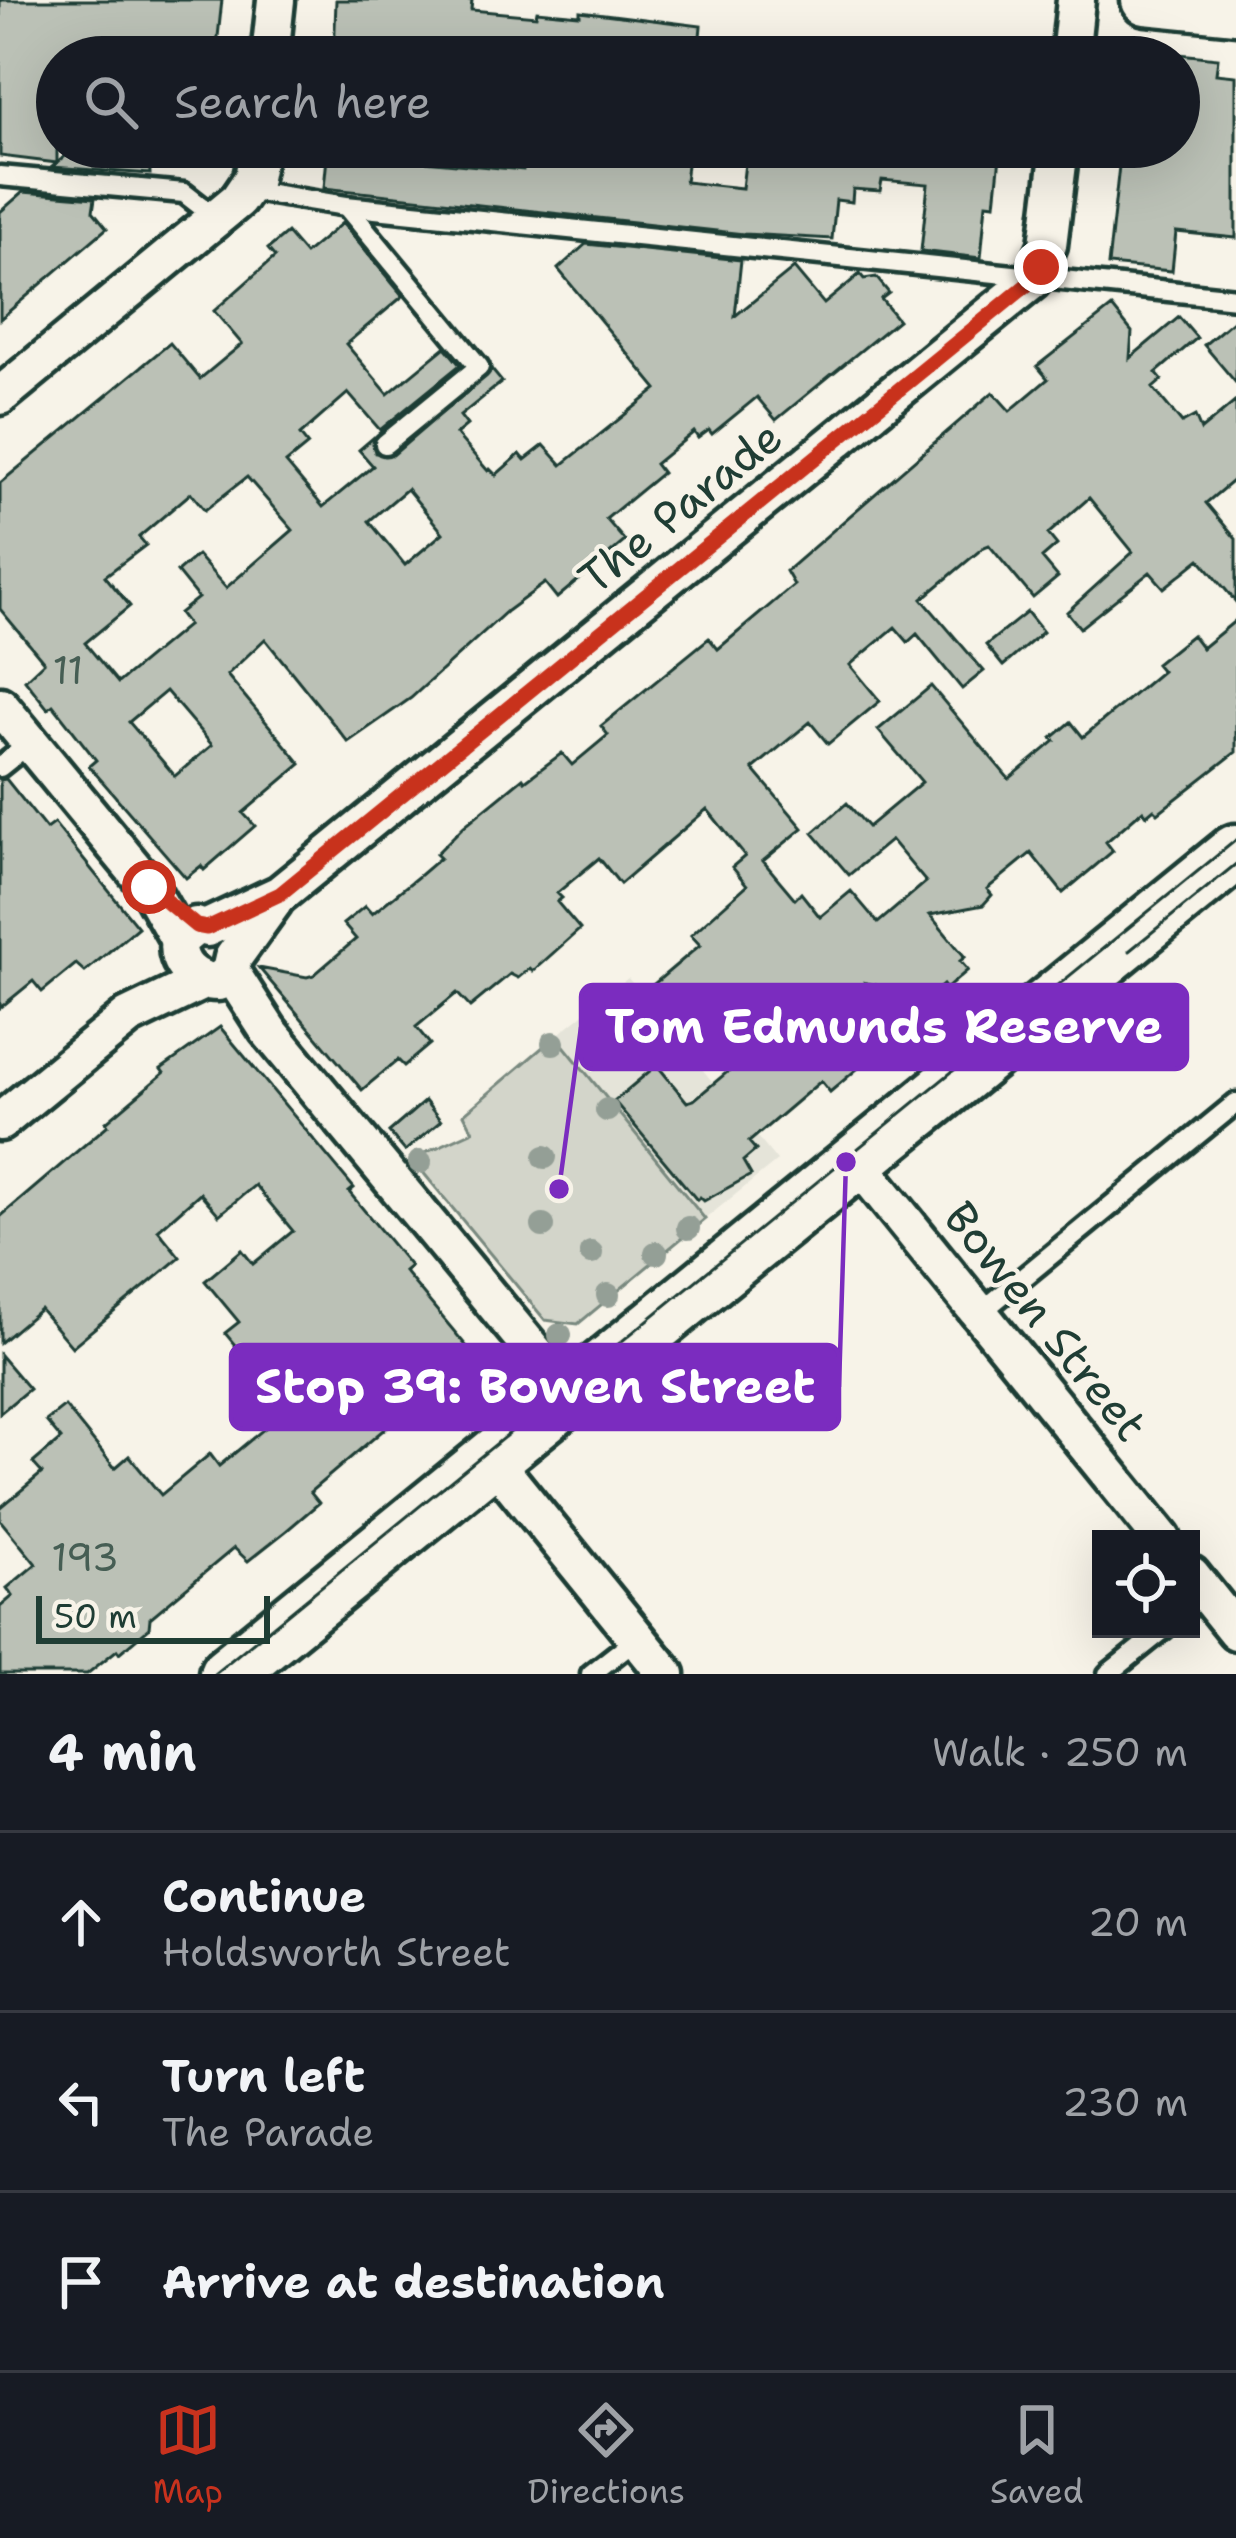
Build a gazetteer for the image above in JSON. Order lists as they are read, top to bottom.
{
  "streets": {
    "street": ["The Parade", "Bowen Street"]
  },
  "places": ["Stop 39: Bowen Street", "Tom Edmunds Reserve"],
  "house_numbers": ["11", "193"],
  "scale_bar": "50 m",
  "page": {
    "search": "Search here",
    "scale": "50 m",
    "heading": ["4 min", "Walk · 250 m"],
    "list": [
      ["Continue", "Holdsworth Street", "20 m"],
      ["Turn left", "The Parade", "230 m"],
      "Arrive at destination"
    ],
    "nav": ["Map", "Directions", "Saved"]
  }
}
